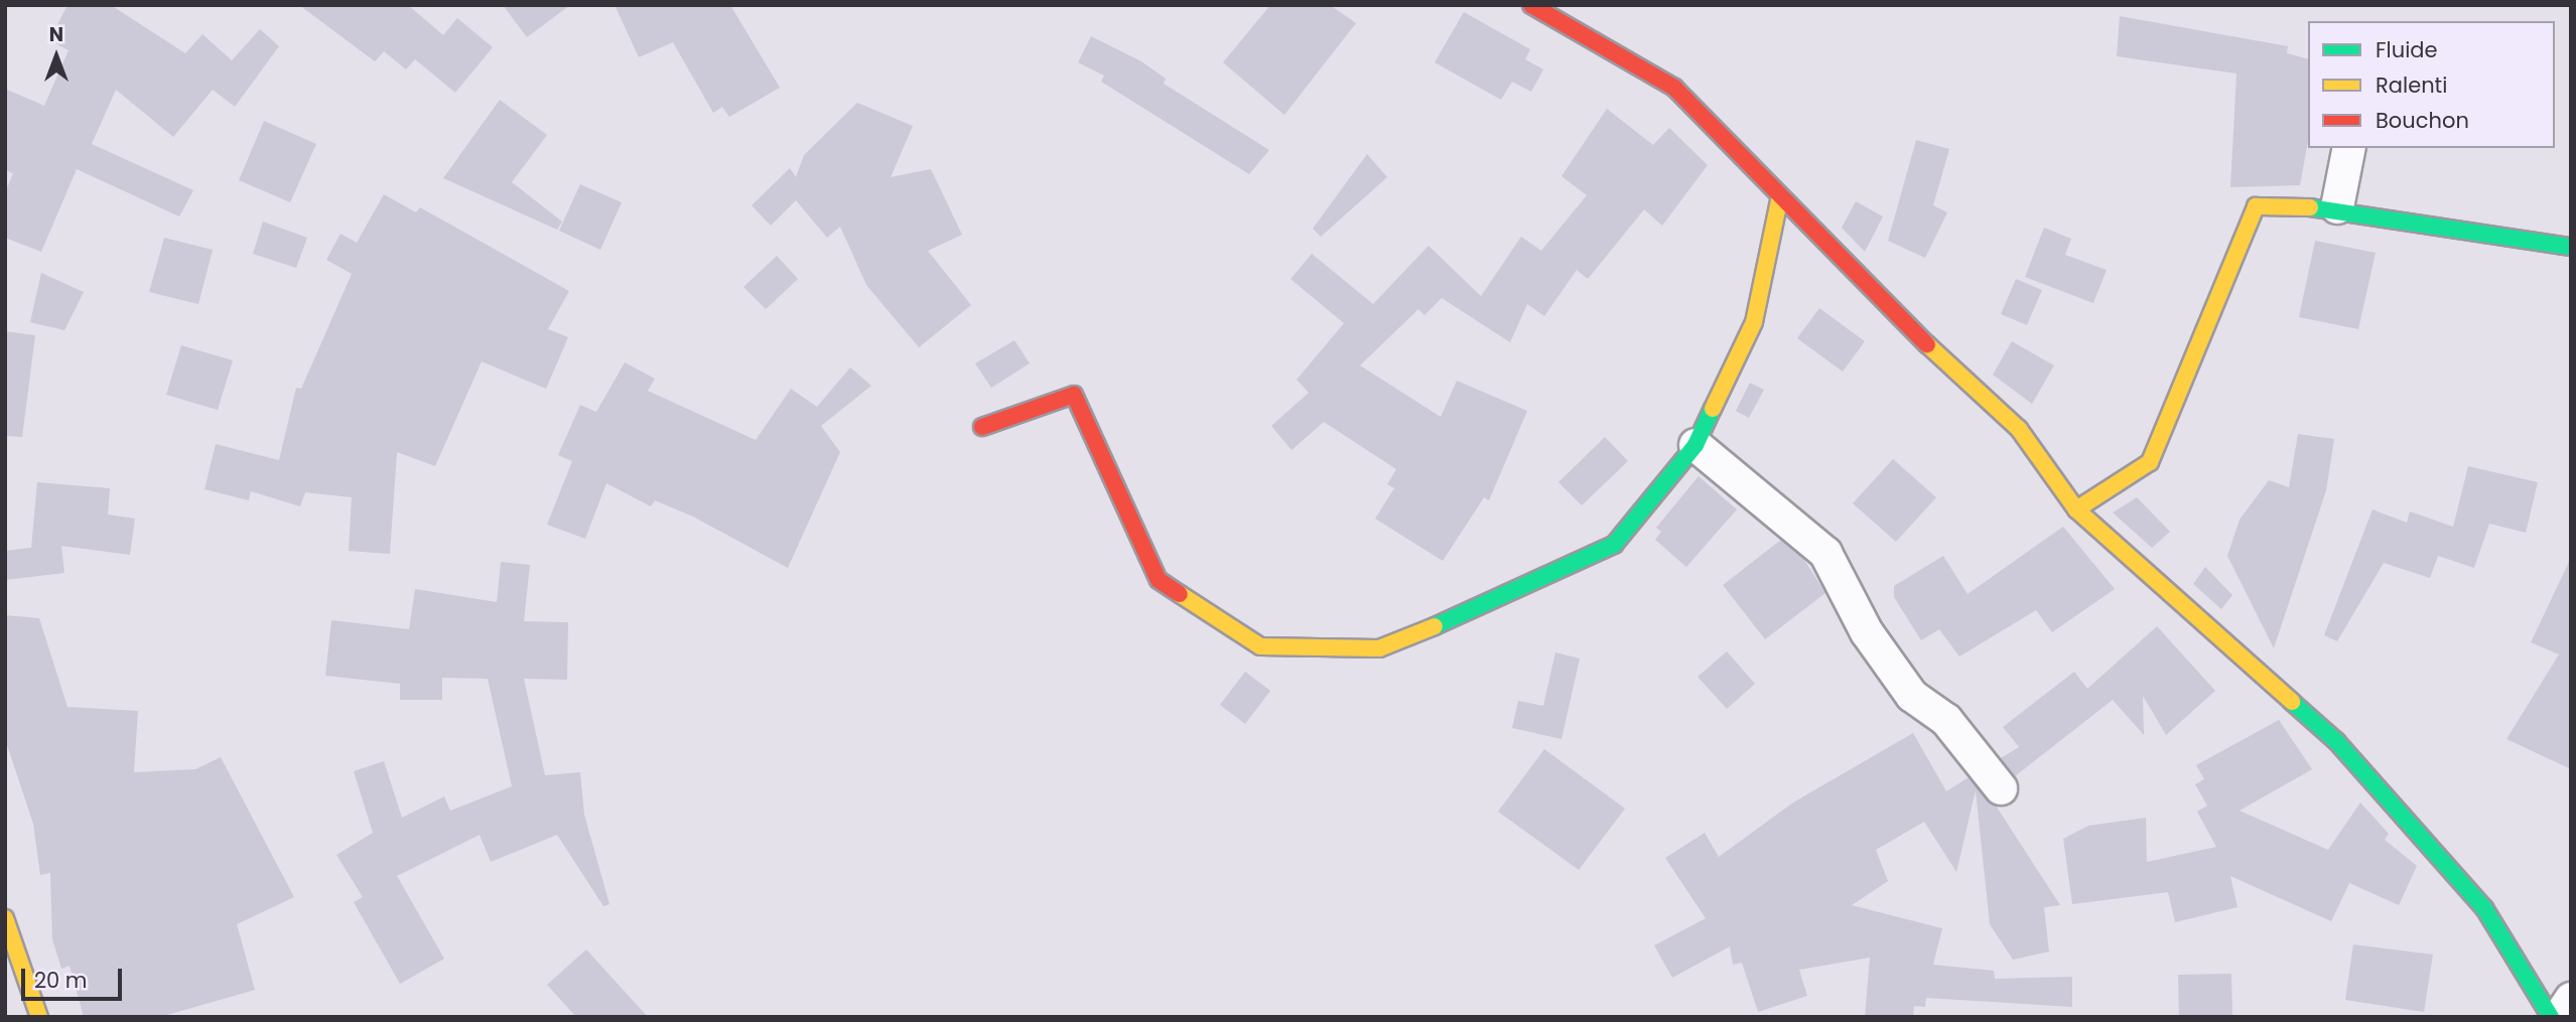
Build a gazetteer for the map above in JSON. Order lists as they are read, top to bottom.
{
  "legend": ["Fluide", "Ralenti", "Bouchon"],
  "scale_bar": "20 m",
  "north": "top"
}
